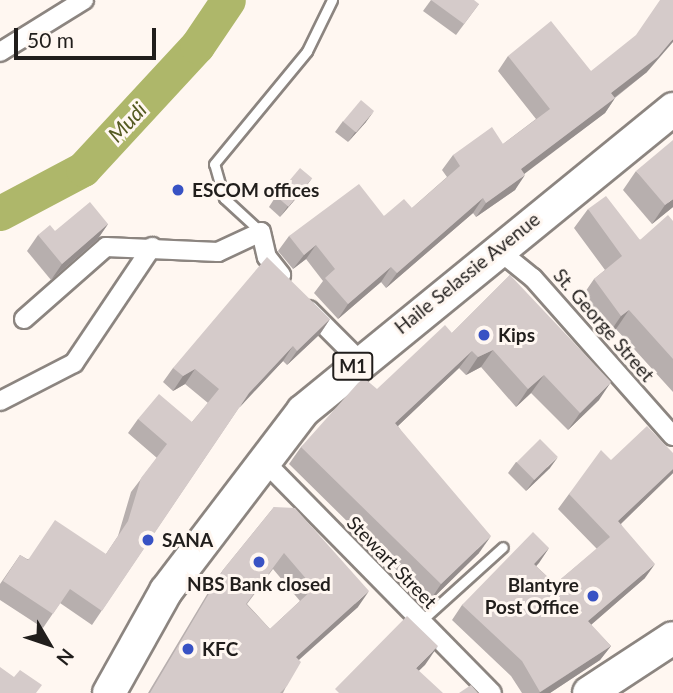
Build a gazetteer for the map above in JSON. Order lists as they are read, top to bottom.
{
  "streets": {
    "highway": ["Haile Selassie Avenue", "M1"],
    "street": ["St. George Street", "Stewart Street"]
  },
  "crossings": [
    ["Haile Selassie Avenue", "St. George Street"],
    ["Haile Selassie Avenue", "Stewart Street"]
  ],
  "water": ["Mudi"],
  "places": [
    "ESCOM offices",
    "Kips",
    "SANA",
    "NBS Bank closed",
    "Blantyre Post Office",
    "KFC"
  ],
  "scale_bar": "50 m",
  "north": "bottom right"
}
